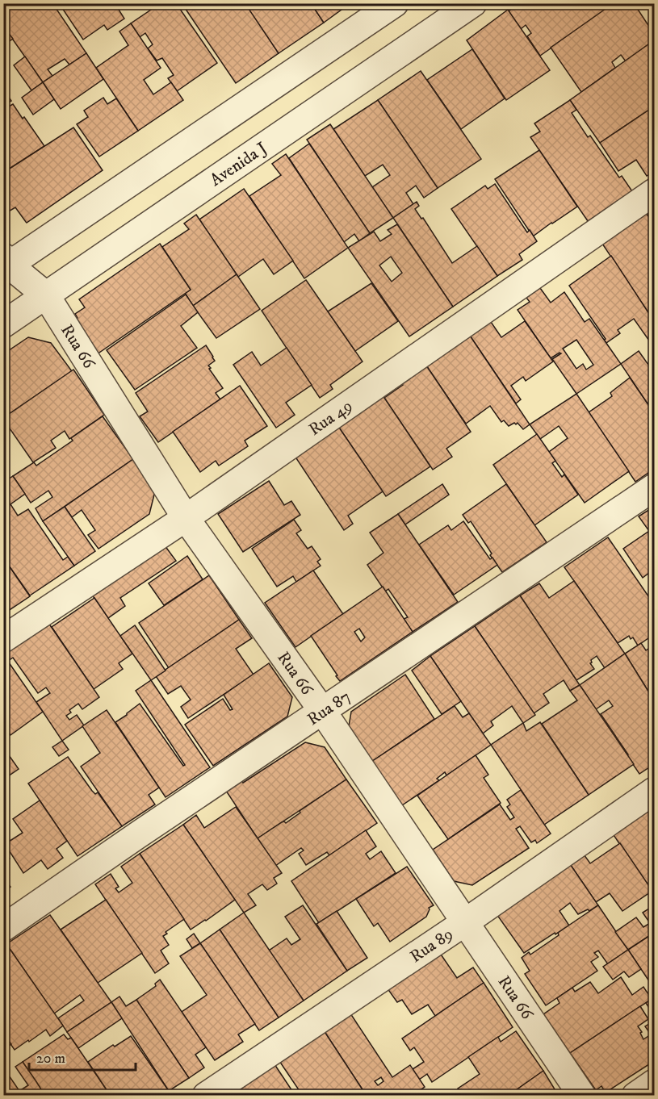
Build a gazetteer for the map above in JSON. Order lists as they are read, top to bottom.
{
  "streets": {
    "street": [
      "Avenida J",
      "Rua 66",
      "Rua 49",
      "Rua 87",
      "Rua 89"
    ]
  },
  "crossings": [
    ["Avenida J", "Rua 66"],
    ["Rua 66", "Rua 49"],
    ["Rua 66", "Rua 87"],
    ["Rua 66", "Rua 89"]
  ],
  "scale_bar": "20 m"
}
